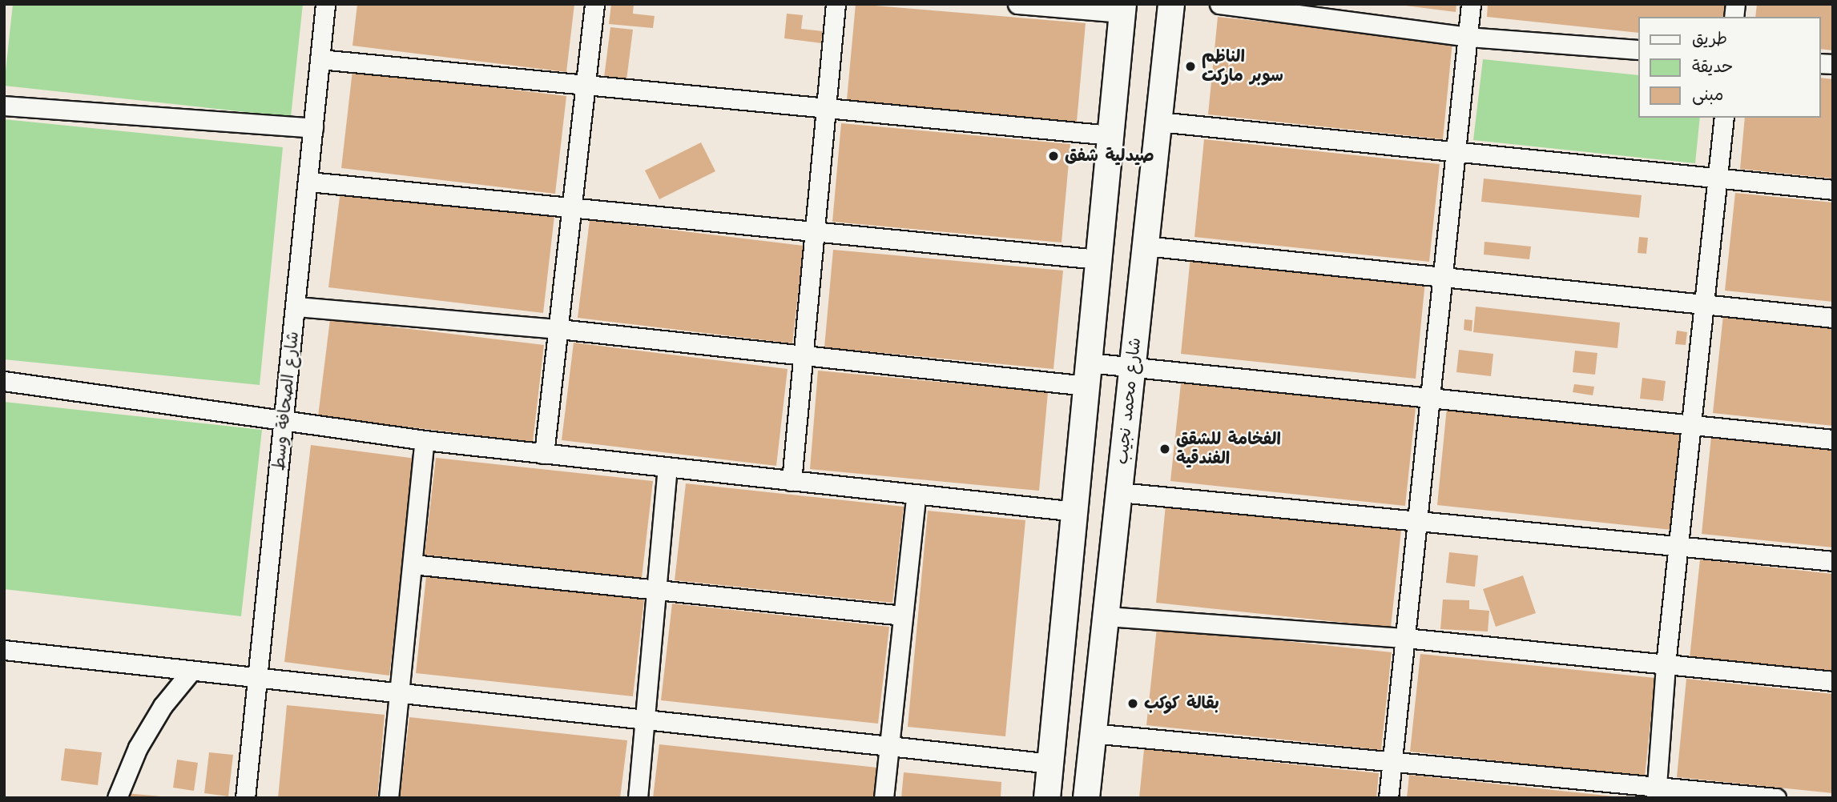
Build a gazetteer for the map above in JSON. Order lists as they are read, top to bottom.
{
  "streets": {
    "main road": ["شارع محمد نجيب"],
    "street": ["شارع الصحافة وسط"]
  },
  "places": [
    "الناظم سوبر ماركت",
    "صيدلية شفق",
    "الفخامة للشقق الفندقية",
    "بقالة كوكب"
  ],
  "legend": ["طريق", "حديقة", "مبنى"]
}
